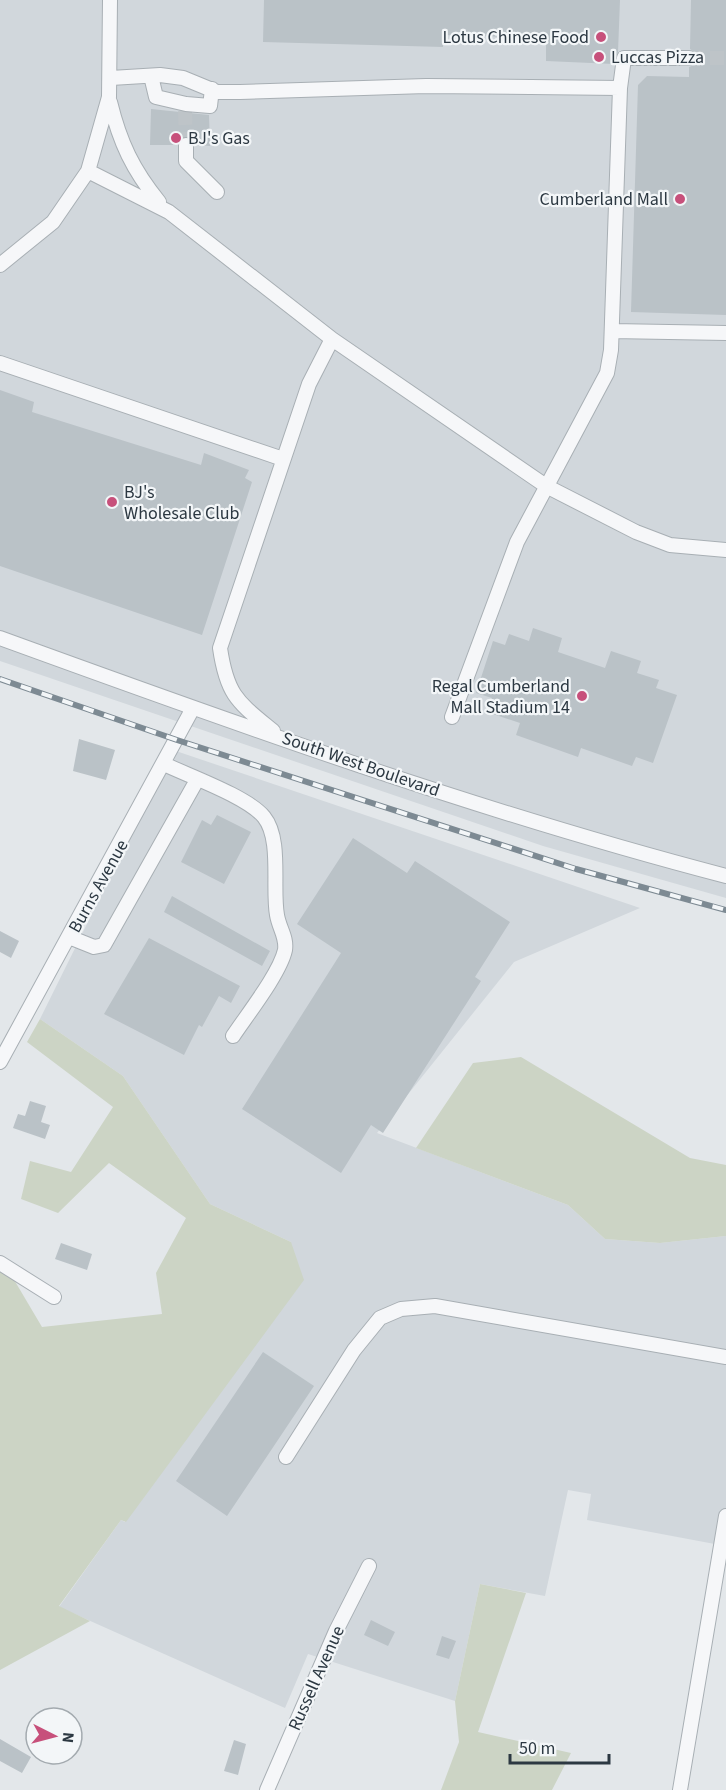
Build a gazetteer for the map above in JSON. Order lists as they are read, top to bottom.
{
  "streets": {
    "street": ["South West Boulevard", "Burns Avenue", "Russell Avenue"]
  },
  "crossings": [
    ["South West Boulevard", "Burns Avenue"]
  ],
  "places": [
    "Lotus Chinese Food",
    "Luccas Pizza",
    "BJ's Gas",
    "Cumberland Mall",
    "BJ's Wholesale Club",
    "Regal Cumberland Mall Stadium 14"
  ],
  "scale_bar": "50 m",
  "north": "right"
}
